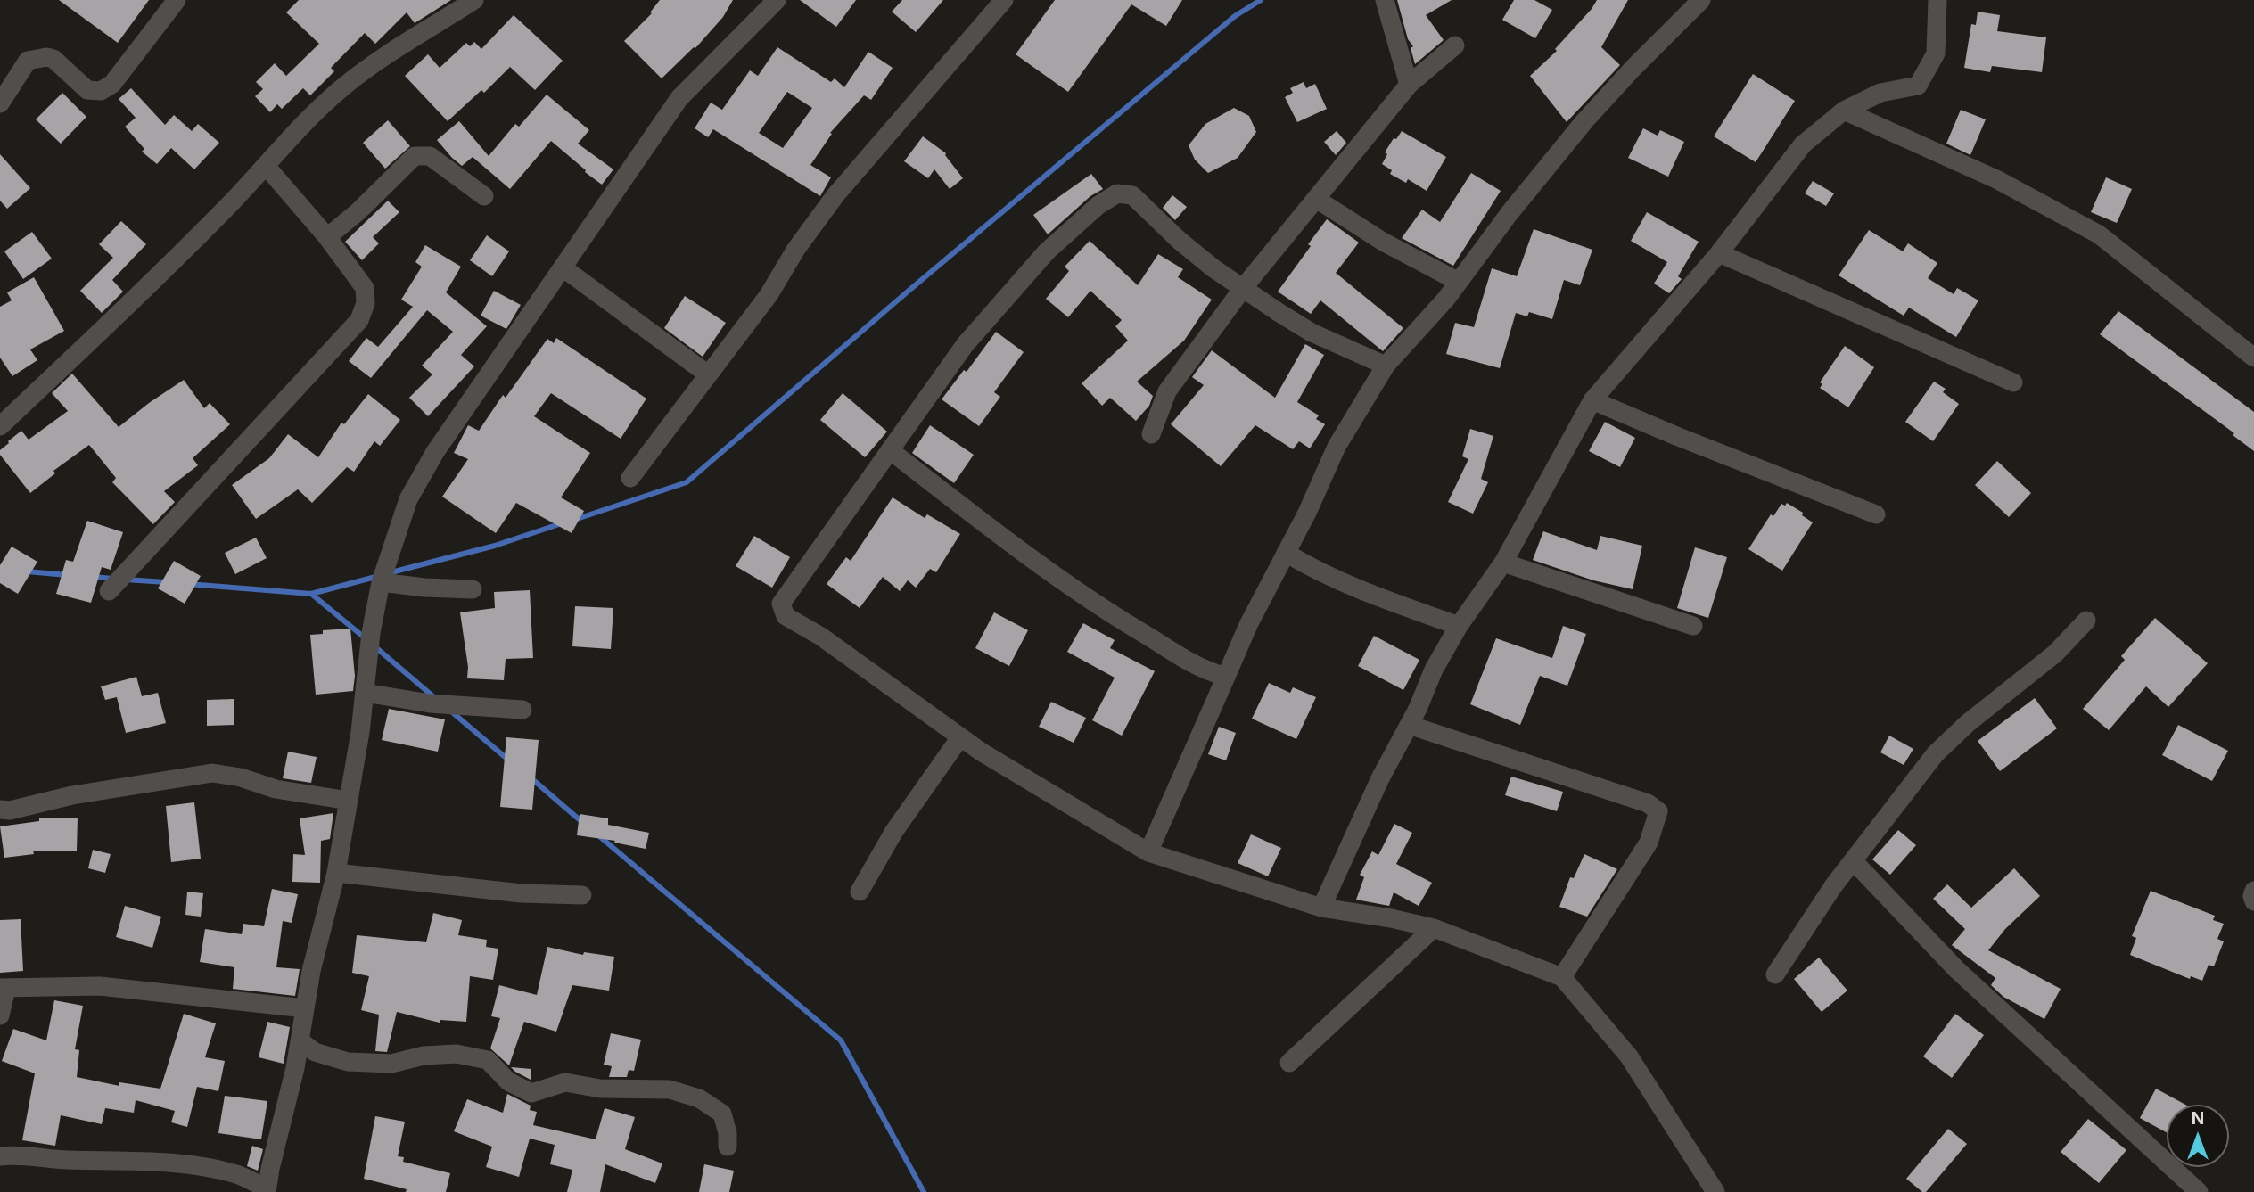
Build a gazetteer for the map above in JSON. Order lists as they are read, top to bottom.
{
  "north": "top"
}
